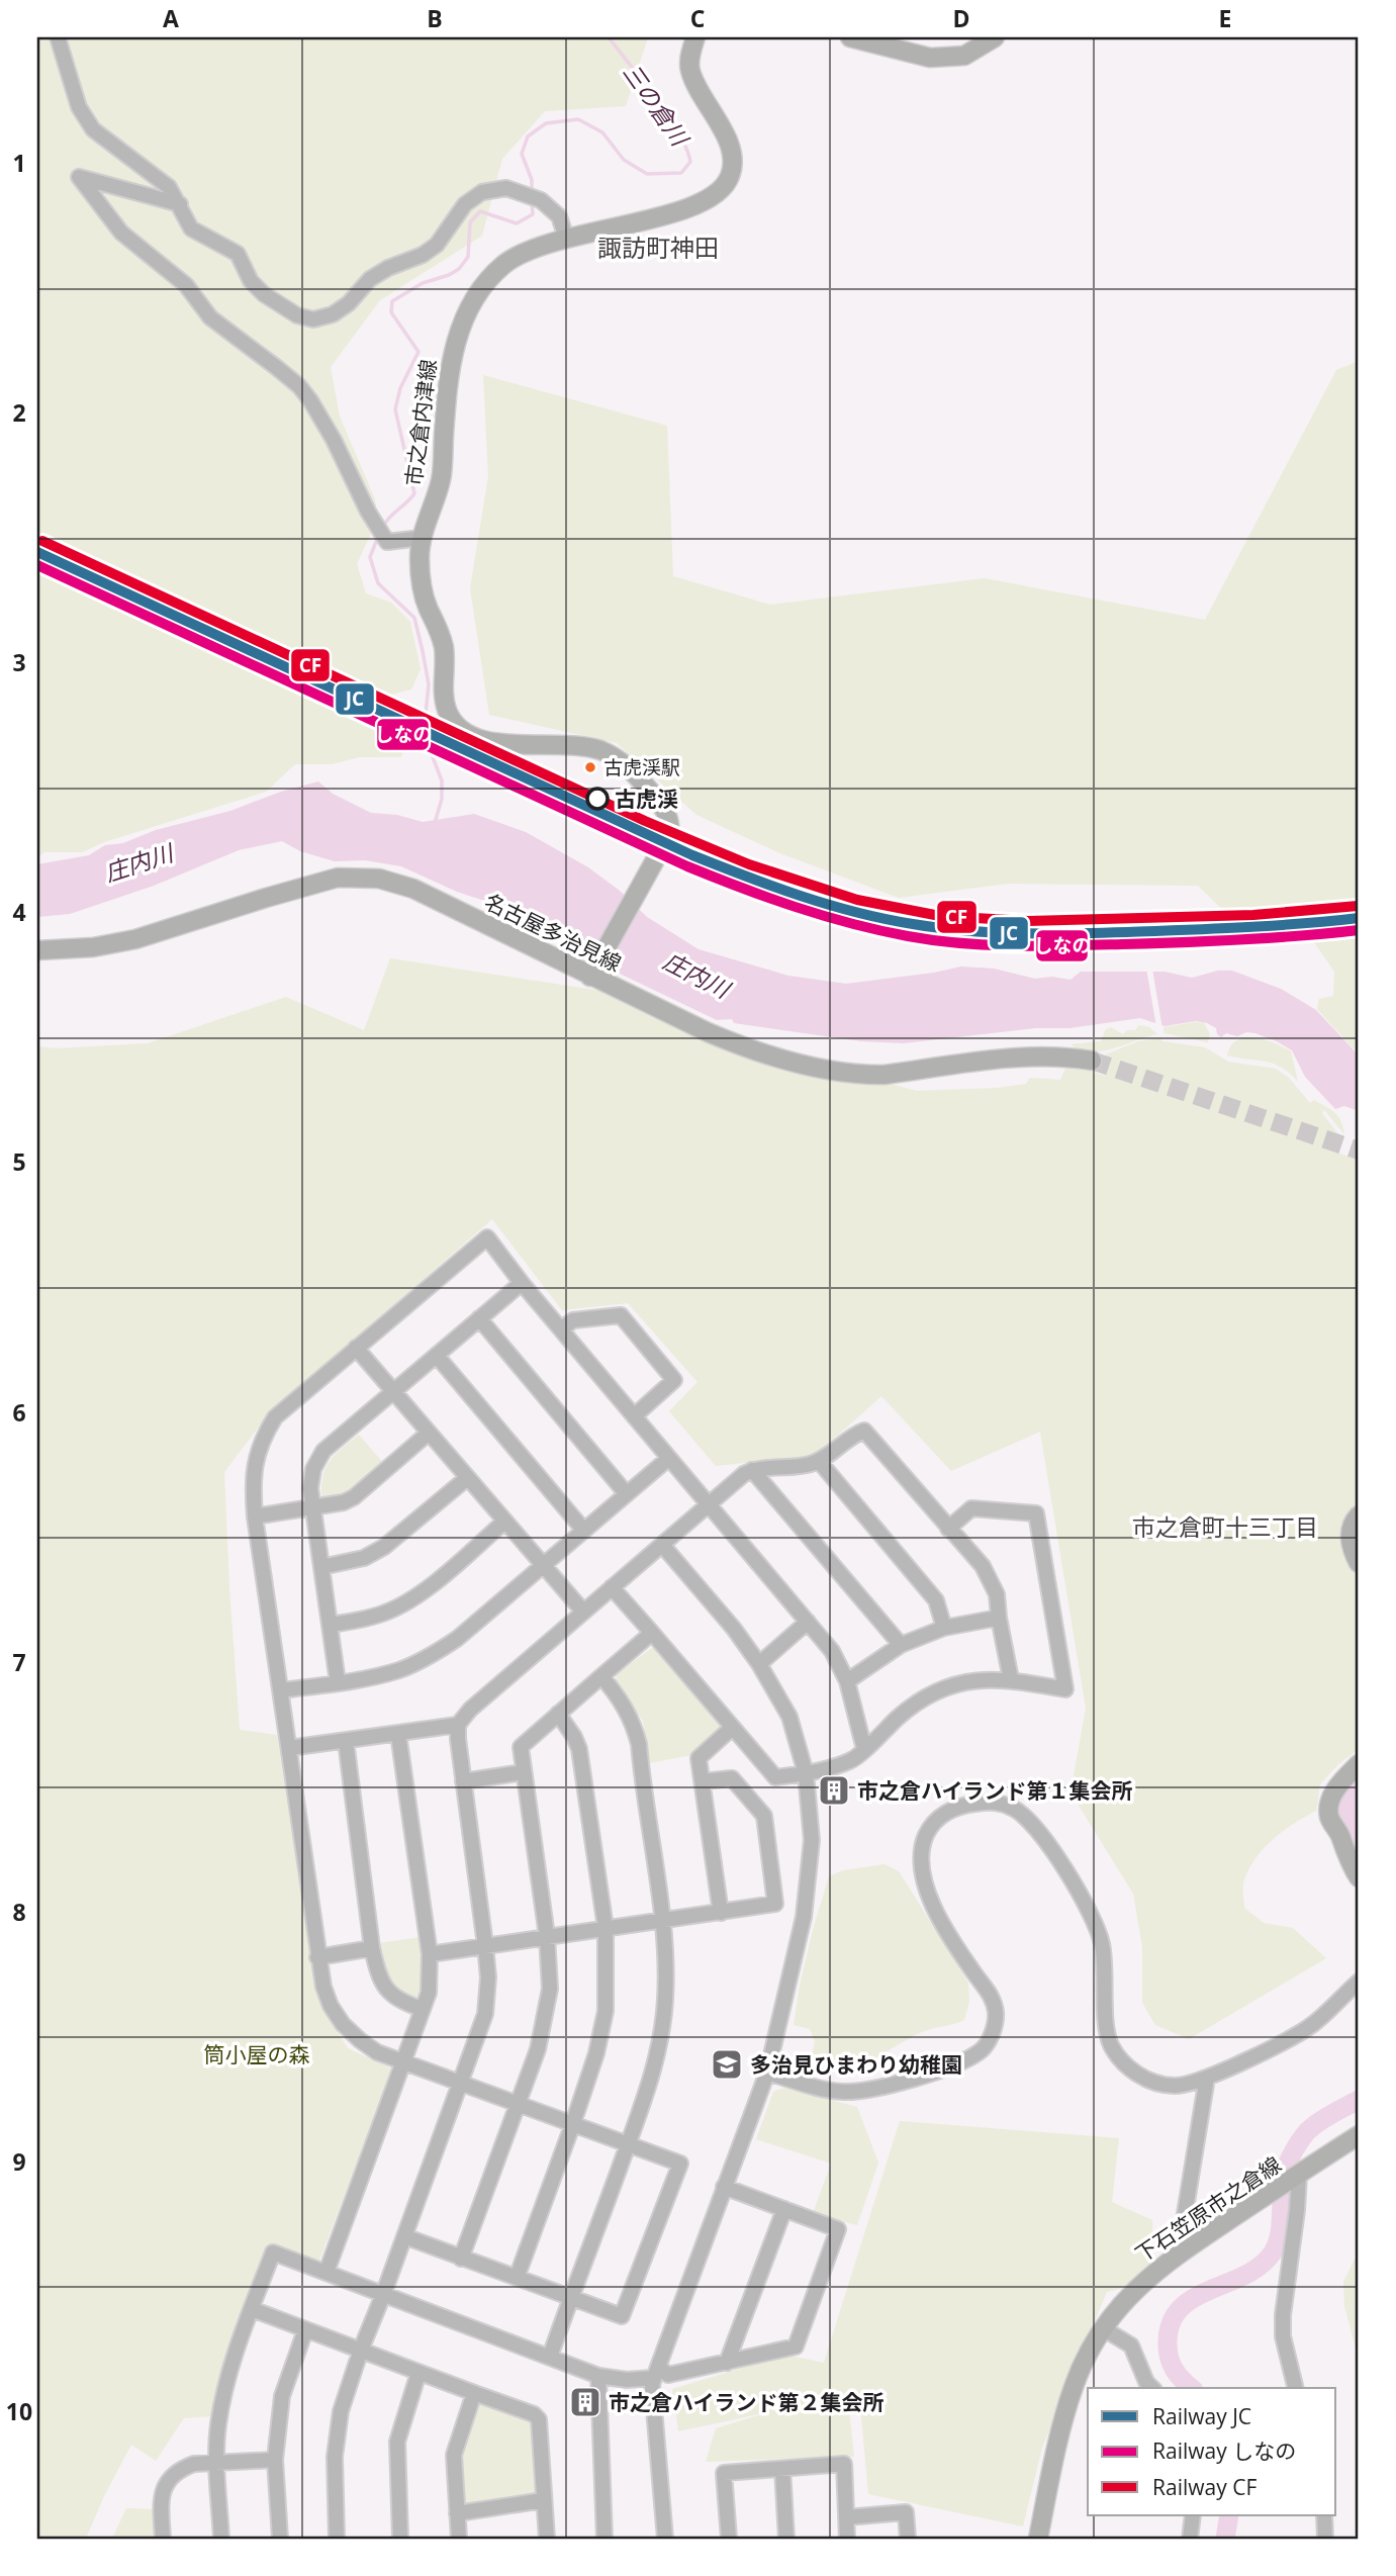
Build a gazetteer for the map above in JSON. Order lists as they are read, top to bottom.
{
  "streets": {
    "main road": ["市之倉内津線", "名古屋多治見線", "下石笠原市之倉線"]
  },
  "districts": ["諏訪町神田", "市之倉町十三丁目"],
  "water": ["三の倉川", "庄内川"],
  "parks": ["筒小屋の森"],
  "places": {
    "other": ["古虎渓駅", "古虎渓"],
    "building": ["市之倉ハイランド第１集会所", "市之倉ハイランド第２集会所"],
    "school or university": ["多治見ひまわり幼稚園"]
  },
  "lines": ["rail line CF", "rail line JC", "rail line しなの"],
  "legend": ["Railway JC", "Railway しなの", "Railway CF"],
  "grid": {
    "columns": [
      "A",
      "B",
      "C",
      "D",
      "E"
    ],
    "rows": [
      "1",
      "2",
      "3",
      "4",
      "5",
      "6",
      "7",
      "8",
      "9",
      "10"
    ]
  }
}
